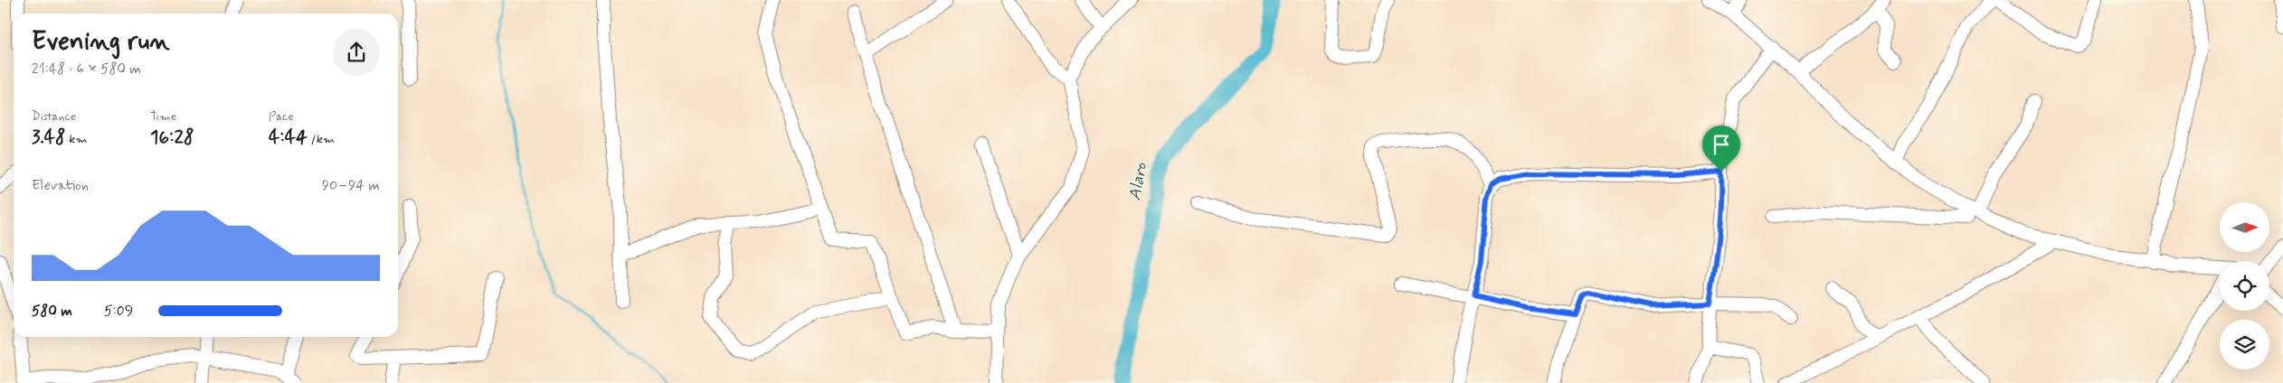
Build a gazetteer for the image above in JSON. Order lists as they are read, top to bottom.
{
  "water": ["Alaro"],
  "north": "right",
  "page": {
    "heading": ["Evening run", "21:48 · 6 × 580 m"],
    "stats": [
      ["Distance", "3.48 km"],
      ["Time", "16:28"],
      ["Pace", "4:44 /km"]
    ],
    "chart": ["Elevation", "90–94 m"],
    "list": [
      {
        "name": "580 m",
        "note": "5:09"
      }
    ]
  }
}
